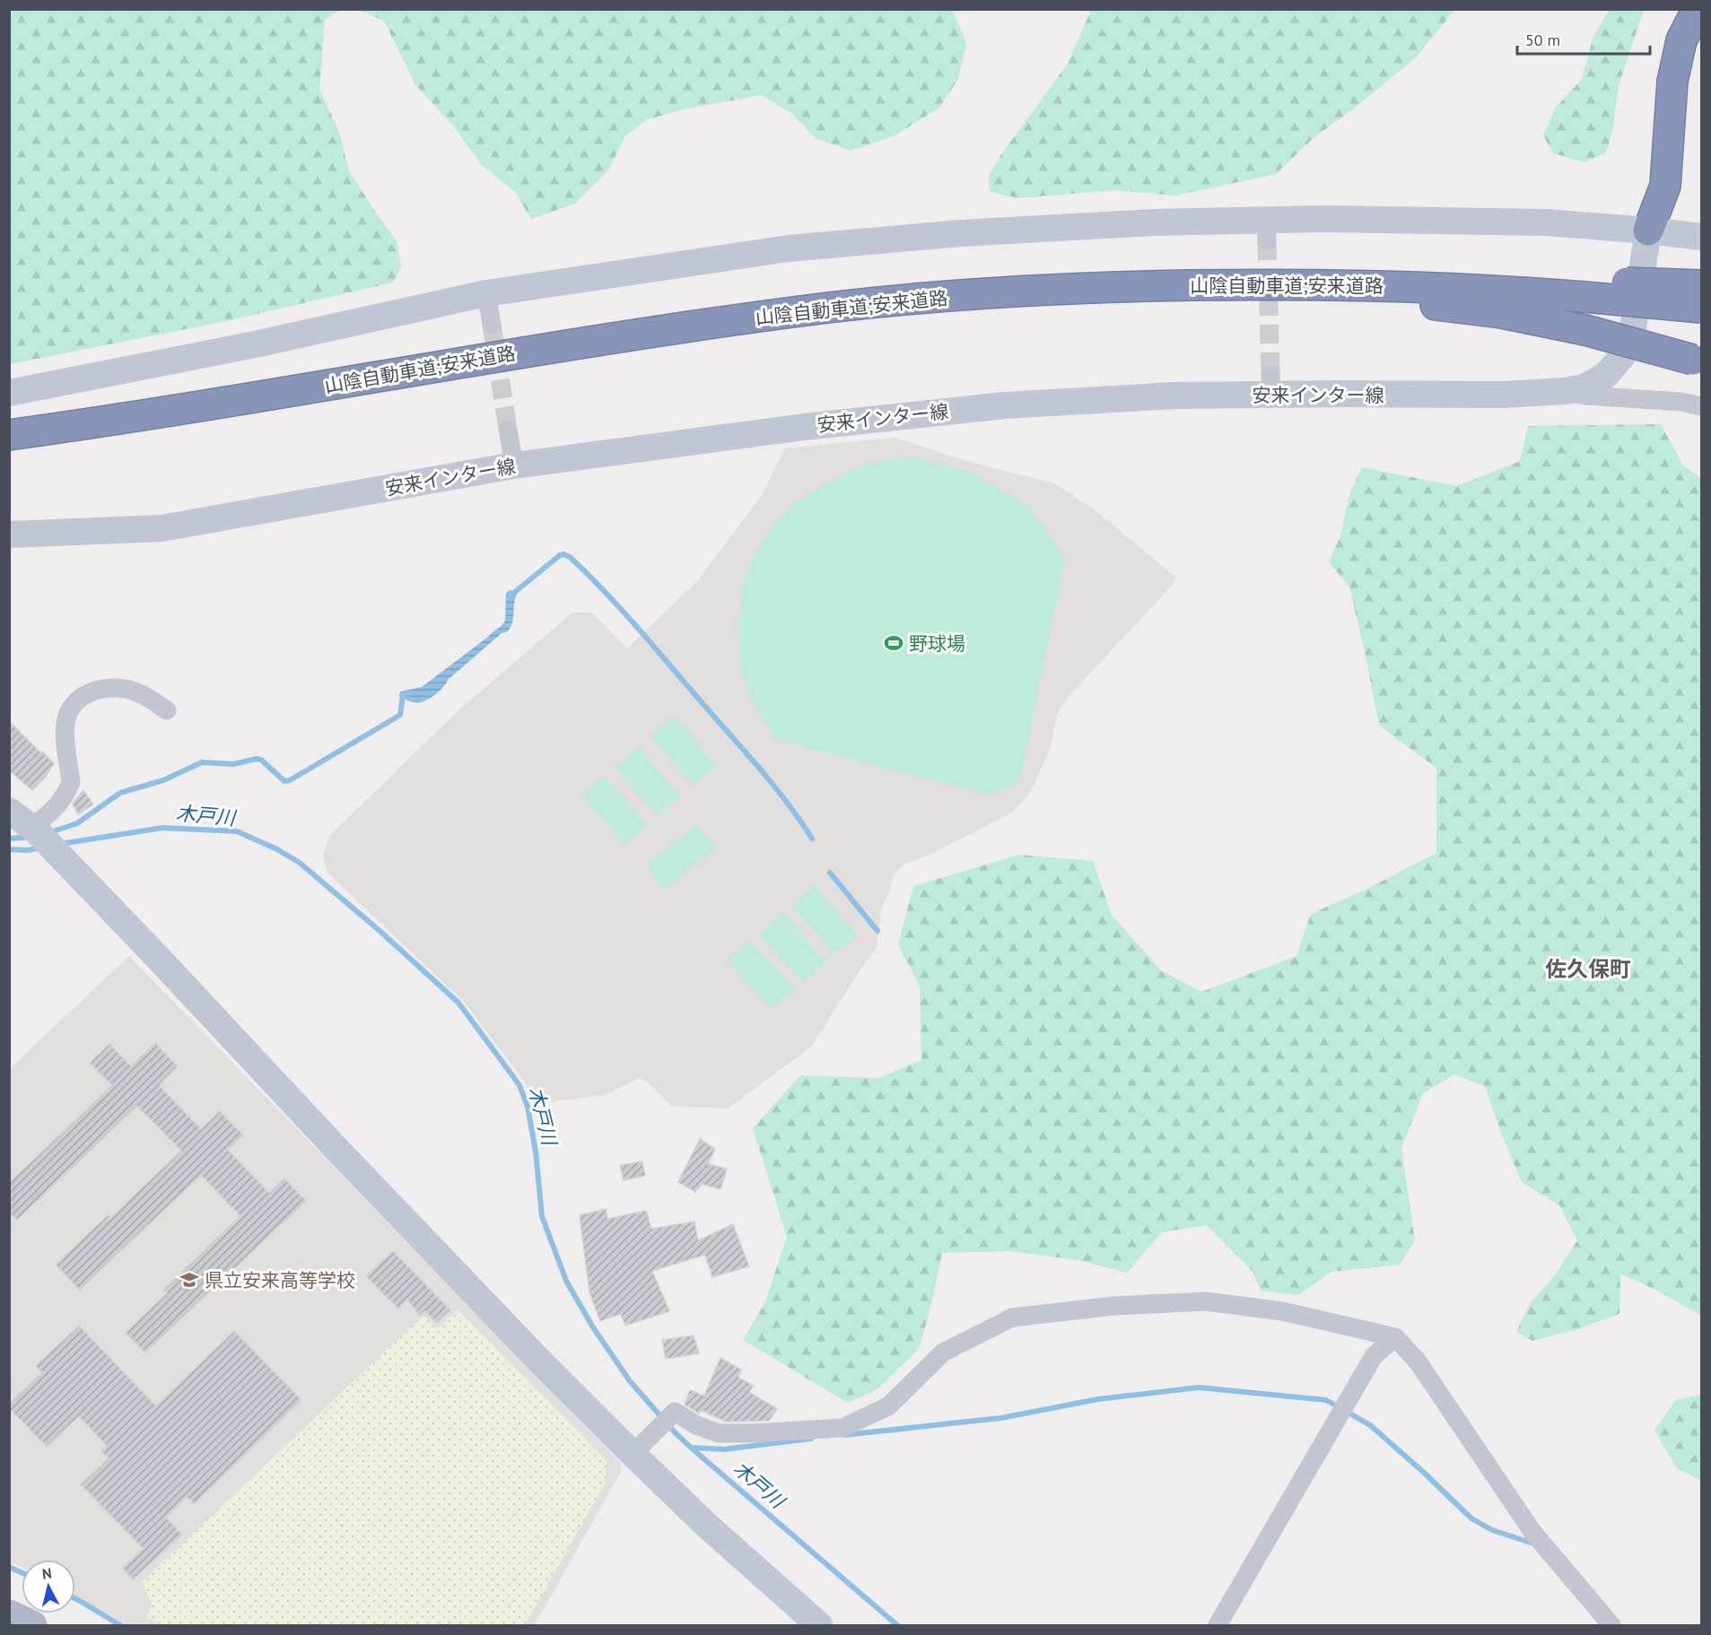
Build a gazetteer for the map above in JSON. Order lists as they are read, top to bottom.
{
  "streets": {
    "highway": ["山陰自動車道;安来道路"],
    "main road": ["安来インター線"]
  },
  "districts": ["佐久保町"],
  "water": ["木戸川"],
  "places": {
    "sports": ["野球場"],
    "school or university": ["県立安来高等学校"]
  },
  "scale_bar": "50 m",
  "north": "top"
}
